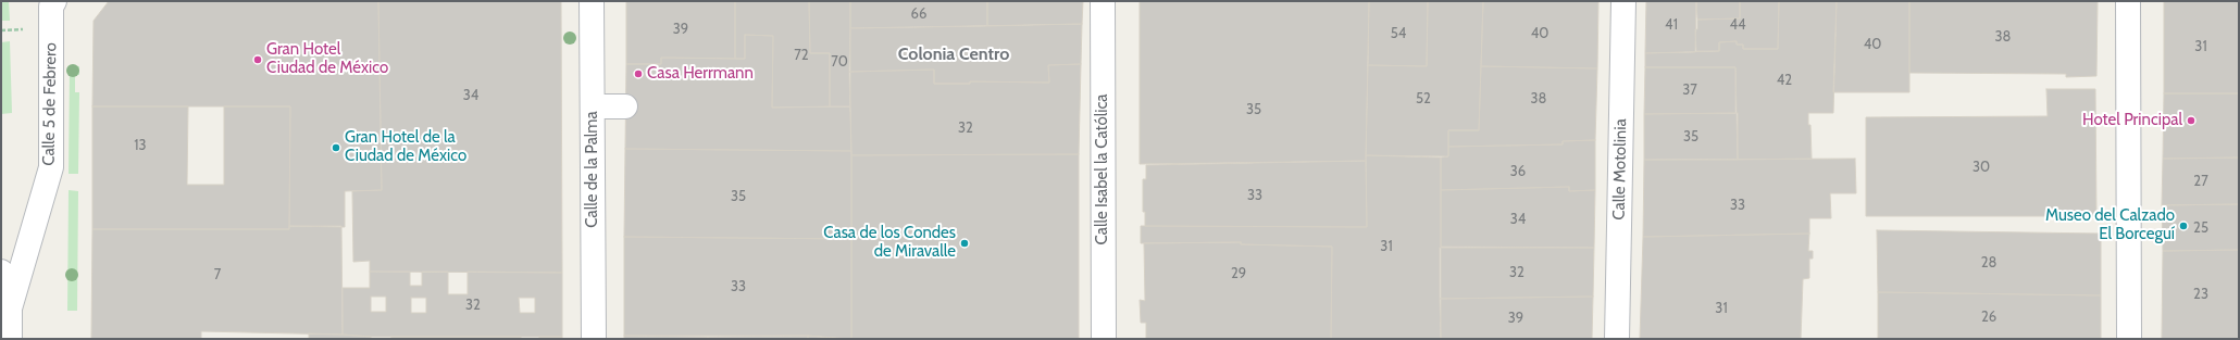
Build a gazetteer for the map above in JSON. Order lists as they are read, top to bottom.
{
  "streets": {
    "street": [
      "Calle 5 de Febrero",
      "Calle de la Palma",
      "Calle Isabel la Católica",
      "Calle Motolinia"
    ]
  },
  "districts": ["Colonia Centro"],
  "places": [
    "Gran Hotel Ciudad de México",
    "Casa Herrmann",
    "Hotel Principal",
    "Gran Hotel de la Ciudad de México",
    "Museo del Calzado El Borceguí",
    "Casa de los Condes de Miravalle"
  ],
  "house_numbers": [
    "66",
    "41",
    "44",
    "39",
    "54",
    "40",
    "38",
    "40",
    "31",
    "72",
    "70",
    "42",
    "37",
    "34",
    "52",
    "38",
    "35",
    "32",
    "35",
    "13",
    "30",
    "36",
    "27",
    "33",
    "35",
    "33",
    "34",
    "25",
    "31",
    "28",
    "32",
    "29",
    "7",
    "33",
    "23",
    "32",
    "31",
    "26",
    "39"
  ]
}
